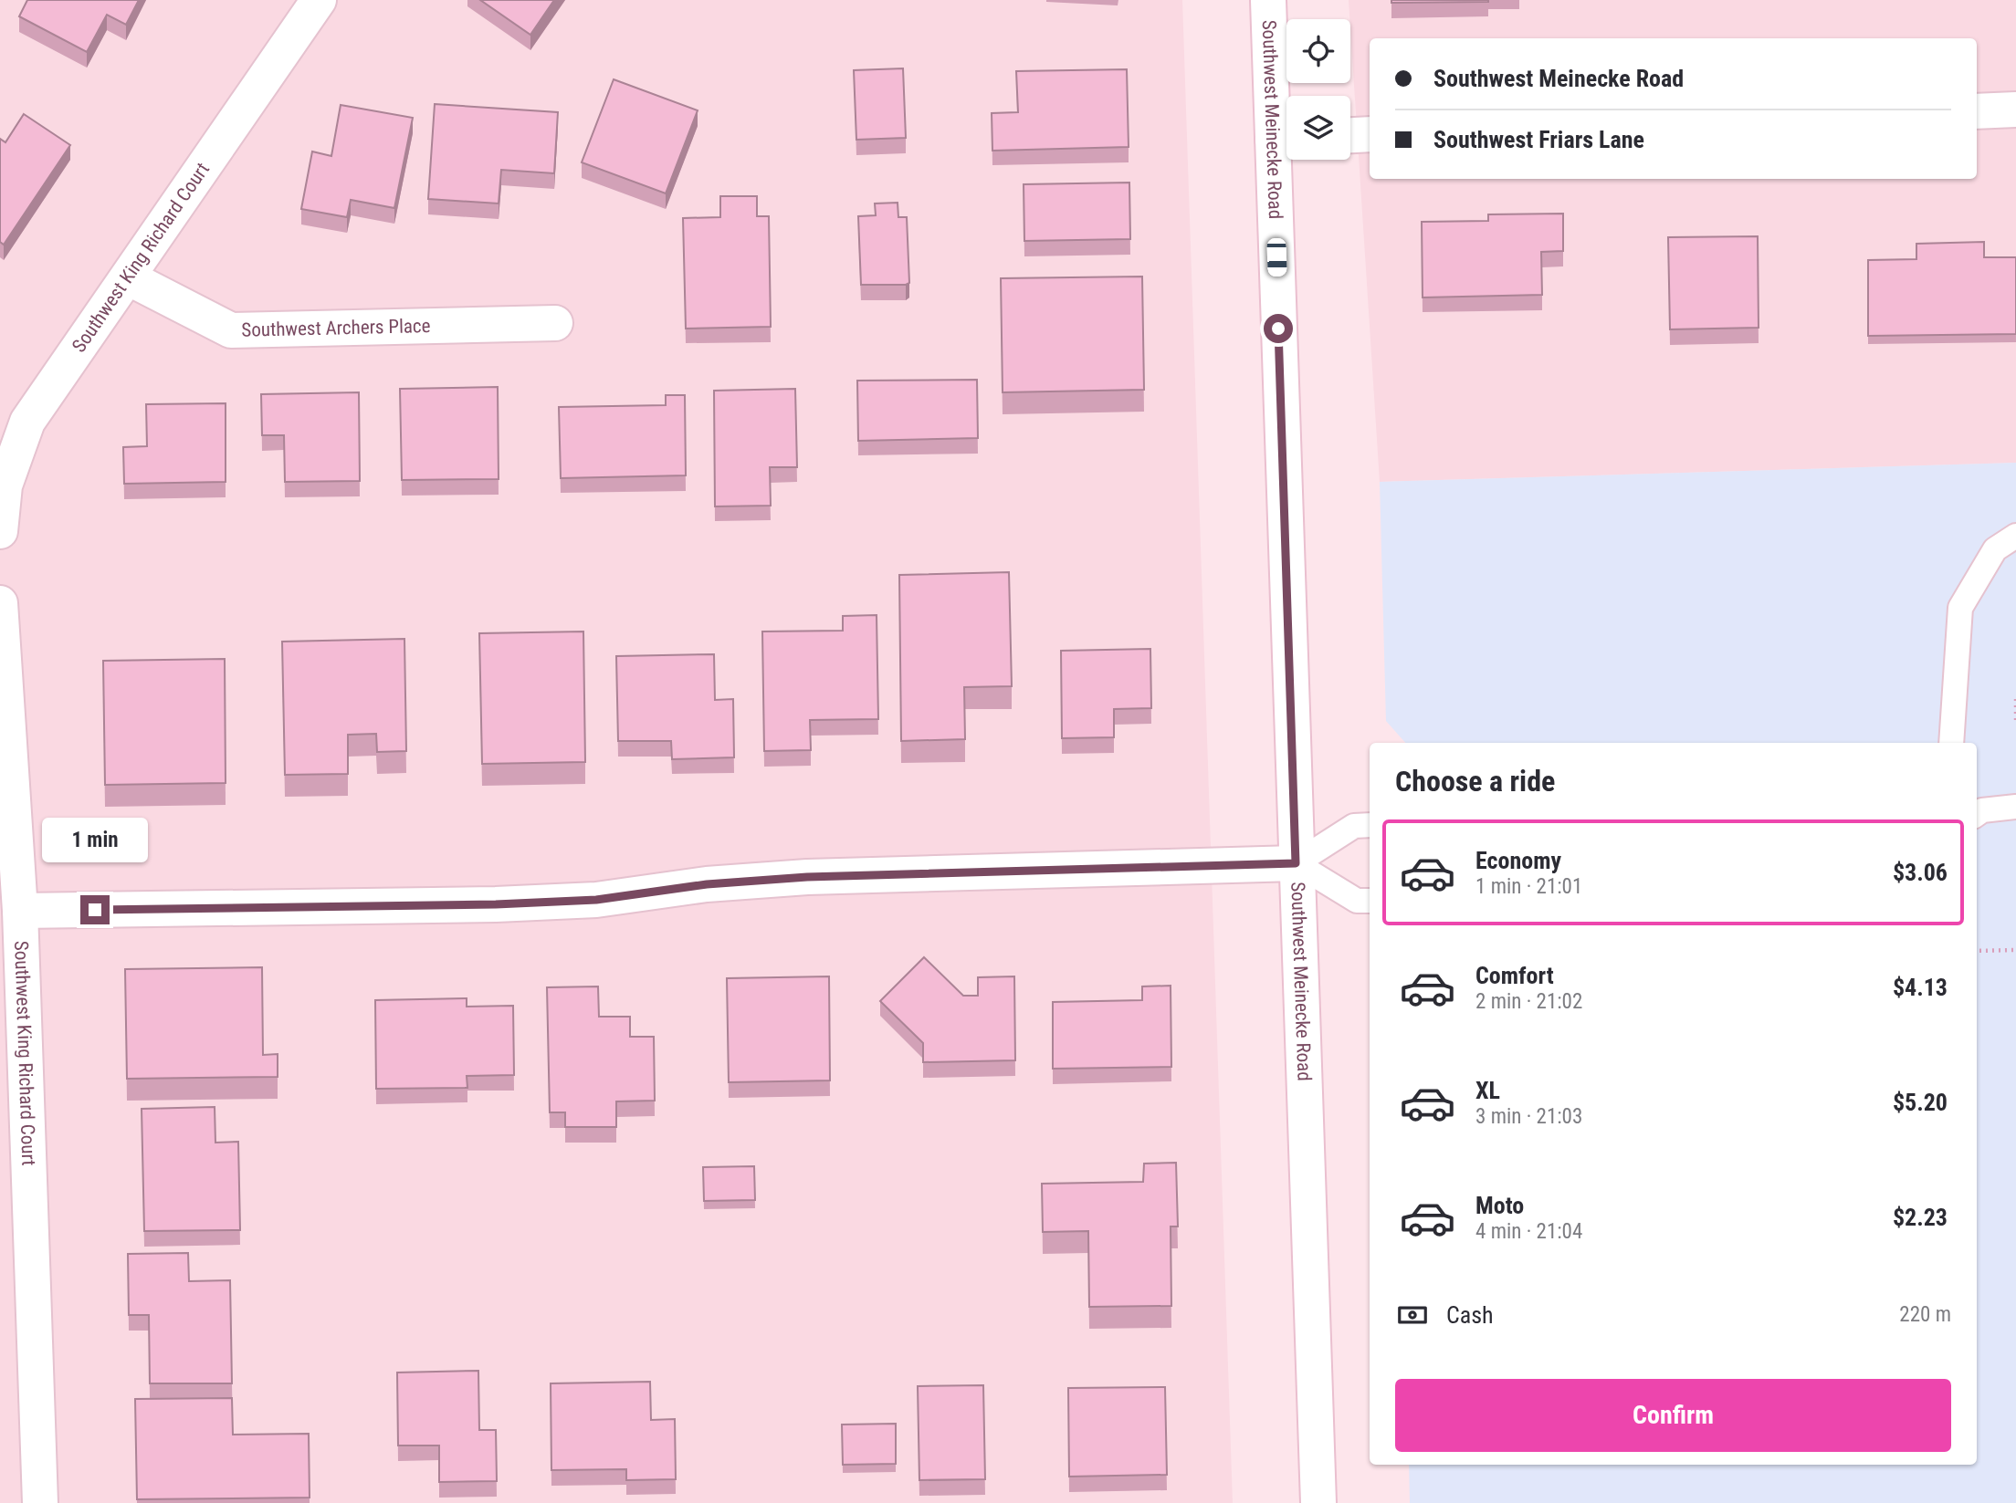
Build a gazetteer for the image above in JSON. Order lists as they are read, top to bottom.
{
  "streets": {
    "street": ["Southwest Meinecke Road", "Southwest King Richard Court", "Southwest Archers Place"]
  },
  "crossings": [
    ["Southwest King Richard Court", "Southwest Archers Place"]
  ],
  "page": {
    "banner": ["Southwest Meinecke Road", "Southwest Friars Lane"],
    "heading": "Choose a ride",
    "bubble": "1 min",
    "list": [
      {
        "name": "Economy",
        "note": "1 min · 21:01",
        "value": "$3.06"
      },
      {
        "name": "Comfort",
        "note": "2 min · 21:02",
        "value": "$4.13"
      },
      {
        "name": "XL",
        "note": "3 min · 21:03",
        "value": "$5.20"
      },
      {
        "name": "Moto",
        "note": "4 min · 21:04",
        "value": "$2.23"
      }
    ],
    "pay": ["Cash", "220 m"],
    "buttons": "Confirm"
  }
}
